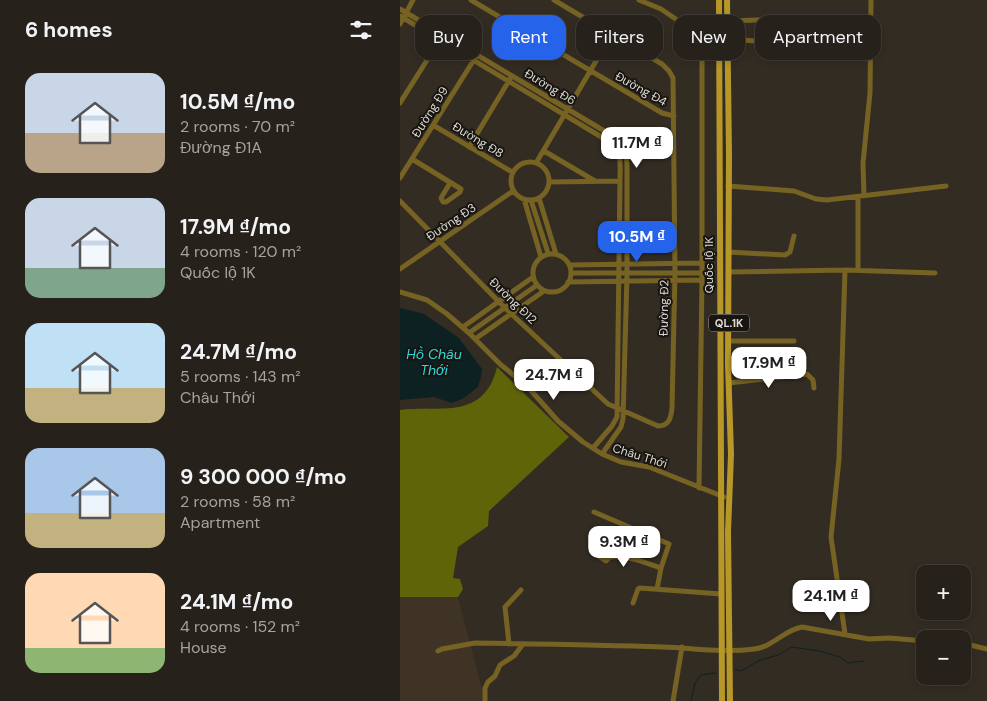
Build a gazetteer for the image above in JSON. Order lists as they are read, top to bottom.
{
  "streets": {
    "main road": ["Quốc lộ 1K", "QL.1K"],
    "street": [
      "Đường Đ6",
      "Đường Đ4",
      "Đường Đ9",
      "Đường Đ8",
      "Đường Đ3",
      "Đường Đ12",
      "Đường Đ2",
      "Châu Thới"
    ]
  },
  "crossings": [
    ["Đường Đ6", "Đường Đ12"],
    ["Đường Đ6", "Đường Đ2"],
    ["Đường Đ6", "Châu Thới"],
    ["Đường Đ4", "Đường Đ2"],
    ["Đường Đ9", "Đường Đ8"],
    ["Đường Đ8", "Đường Đ3"],
    ["Đường Đ3", "Đường Đ12"],
    ["Quốc lộ 1K", "Châu Thới"],
    ["Đường Đ12", "Đường Đ2"]
  ],
  "water": ["Hồ Châu Thới"],
  "page": {
    "heading": "6 homes",
    "chip": [
      "Buy",
      "Rent",
      "Filters",
      "New",
      "Apartment"
    ],
    "list": [
      {
        "name": "10.5M ₫/mo",
        "note": "2 rooms · 70 m² · Đường Đ1A"
      },
      {
        "name": "17.9M ₫/mo",
        "note": "4 rooms · 120 m² · Quốc lộ 1K"
      },
      {
        "name": "24.7M ₫/mo",
        "note": "5 rooms · 143 m² · Châu Thới"
      },
      {
        "name": "9 300 000 ₫/mo",
        "note": "2 rooms · 58 m² · Apartment"
      },
      {
        "name": "24.1M ₫/mo",
        "note": "4 rooms · 152 m² · House"
      }
    ],
    "price": [
      "11.7M ₫",
      "10.5M ₫",
      "17.9M ₫",
      "24.7M ₫",
      "9.3M ₫",
      "24.1M ₫"
    ],
    "map_buttons": ["+", "−"]
  }
}
